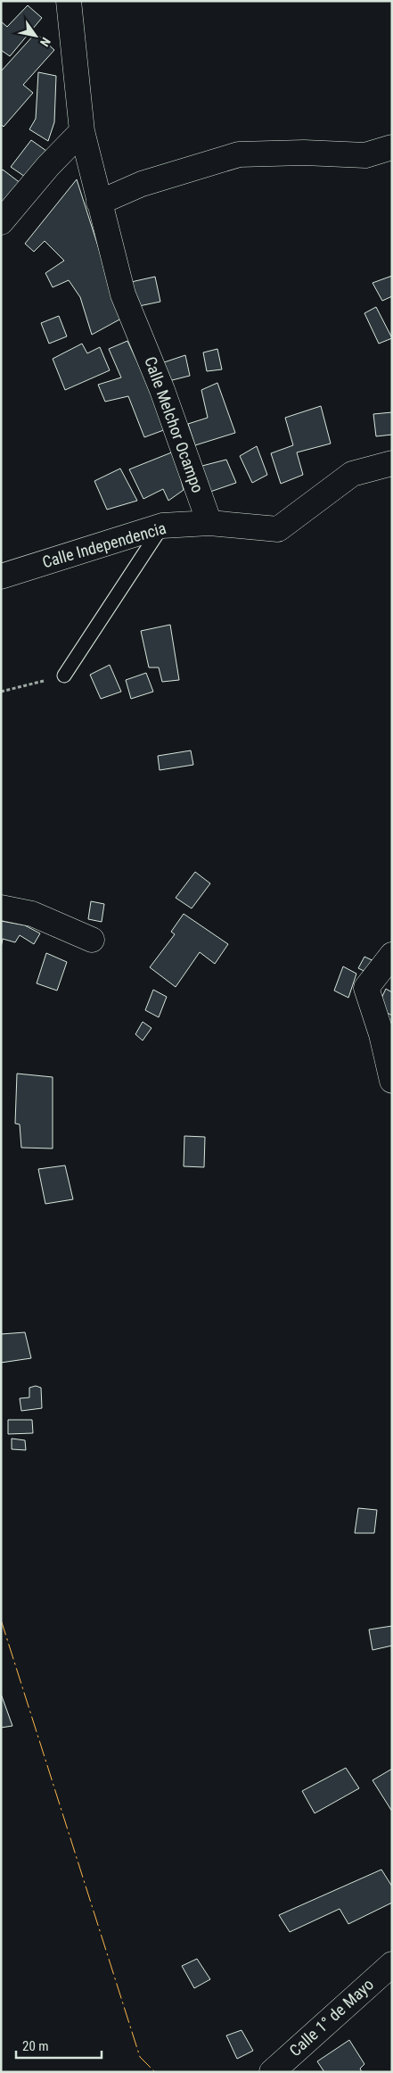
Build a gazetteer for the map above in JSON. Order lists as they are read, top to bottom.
{
  "streets": {
    "street": ["Calle Melchor Ocampo", "Calle Independencia", "Calle 1° de Mayo"]
  },
  "crossings": [
    ["Calle Melchor Ocampo", "Calle Independencia"]
  ],
  "scale_bar": "20 m",
  "north": "bottom right"
}
